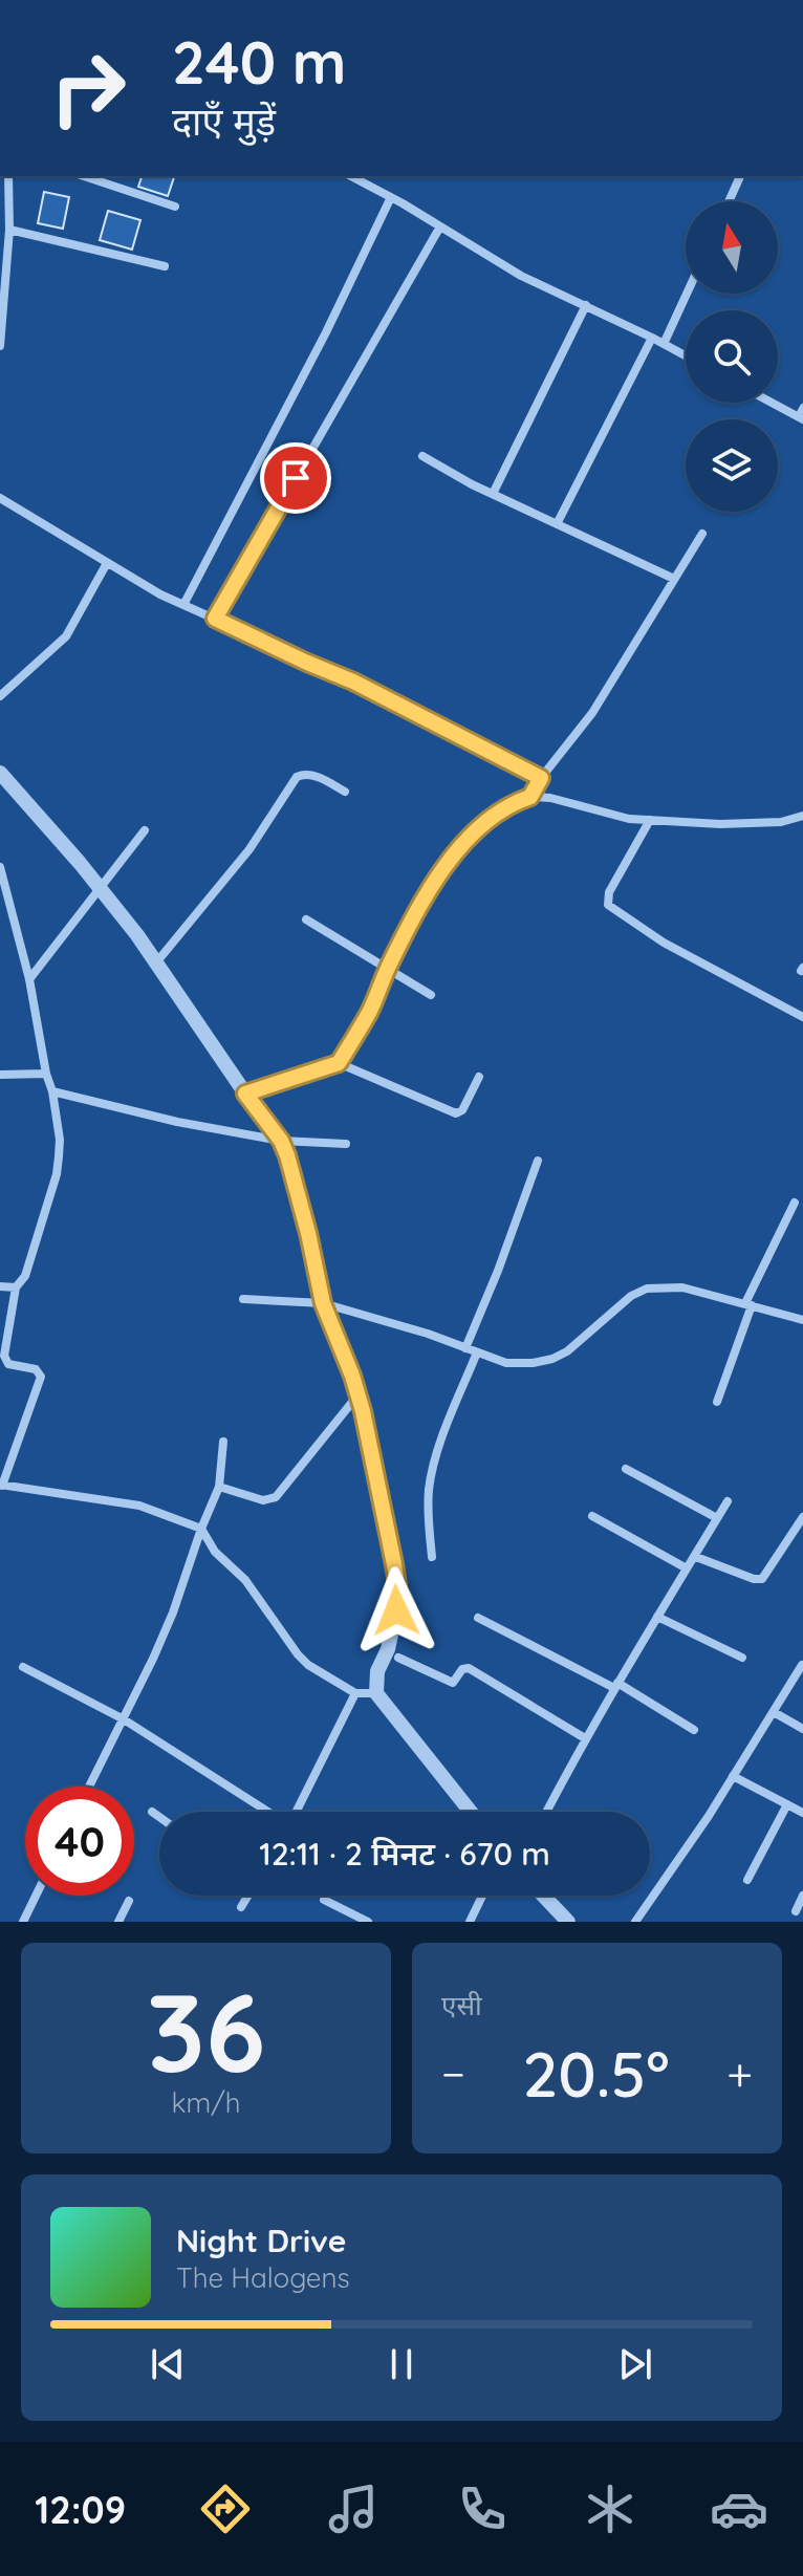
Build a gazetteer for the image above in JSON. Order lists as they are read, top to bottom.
{
  "north": "top",
  "page": {
    "turn": ["240 m", "दाएँ मुड़ें"],
    "limit": "40",
    "trip": "12:11 · 2 मिनट · 670 m",
    "tile": [
      ["36", "km/h"],
      "एसी"
    ],
    "heat": ["−", "20.5°", "+"],
    "song": ["Night Drive", "The Halogens"],
    "tabs": "12:09"
  }
}
